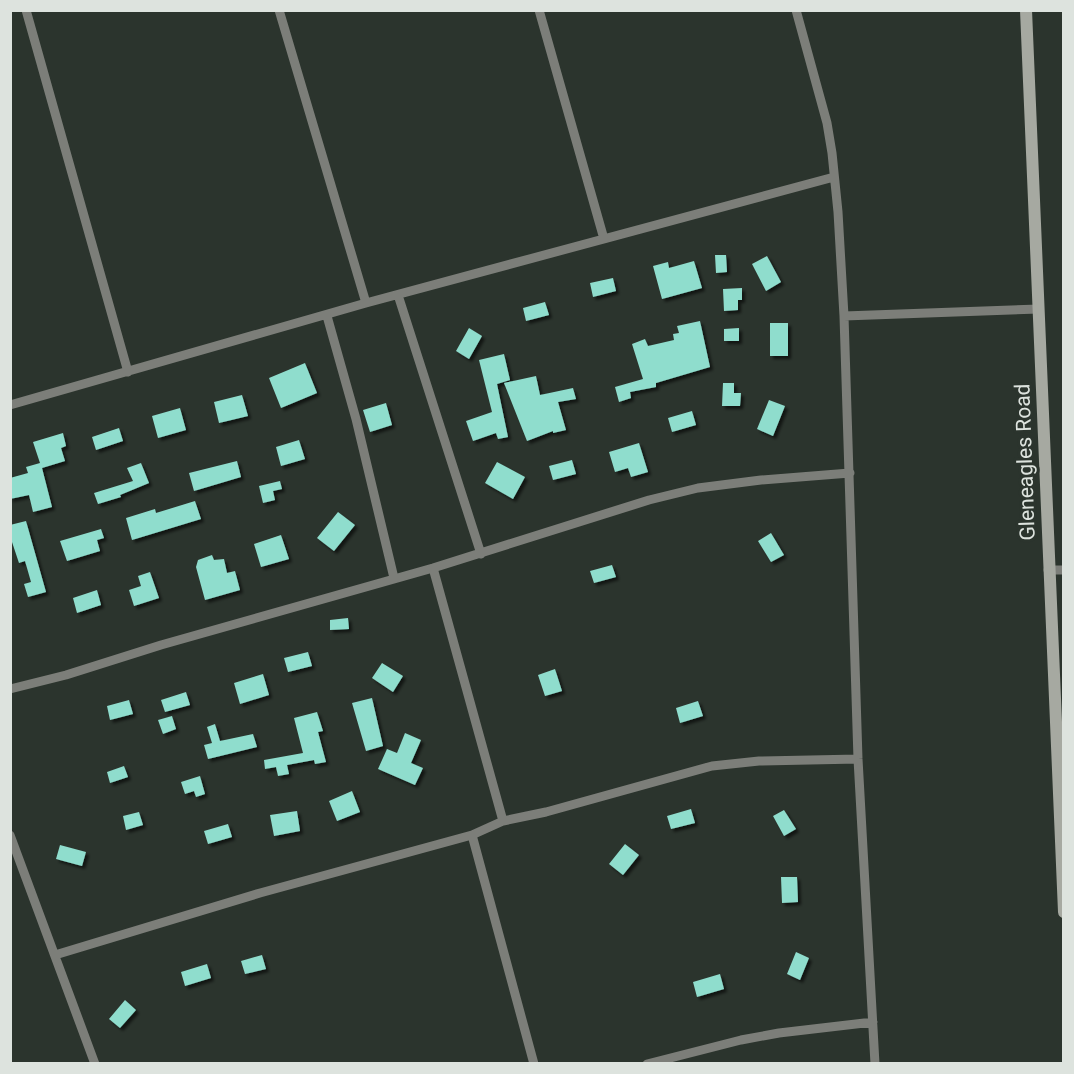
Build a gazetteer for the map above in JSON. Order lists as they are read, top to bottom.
{
  "streets": {
    "street": ["Gleneagles Road"]
  }
}
